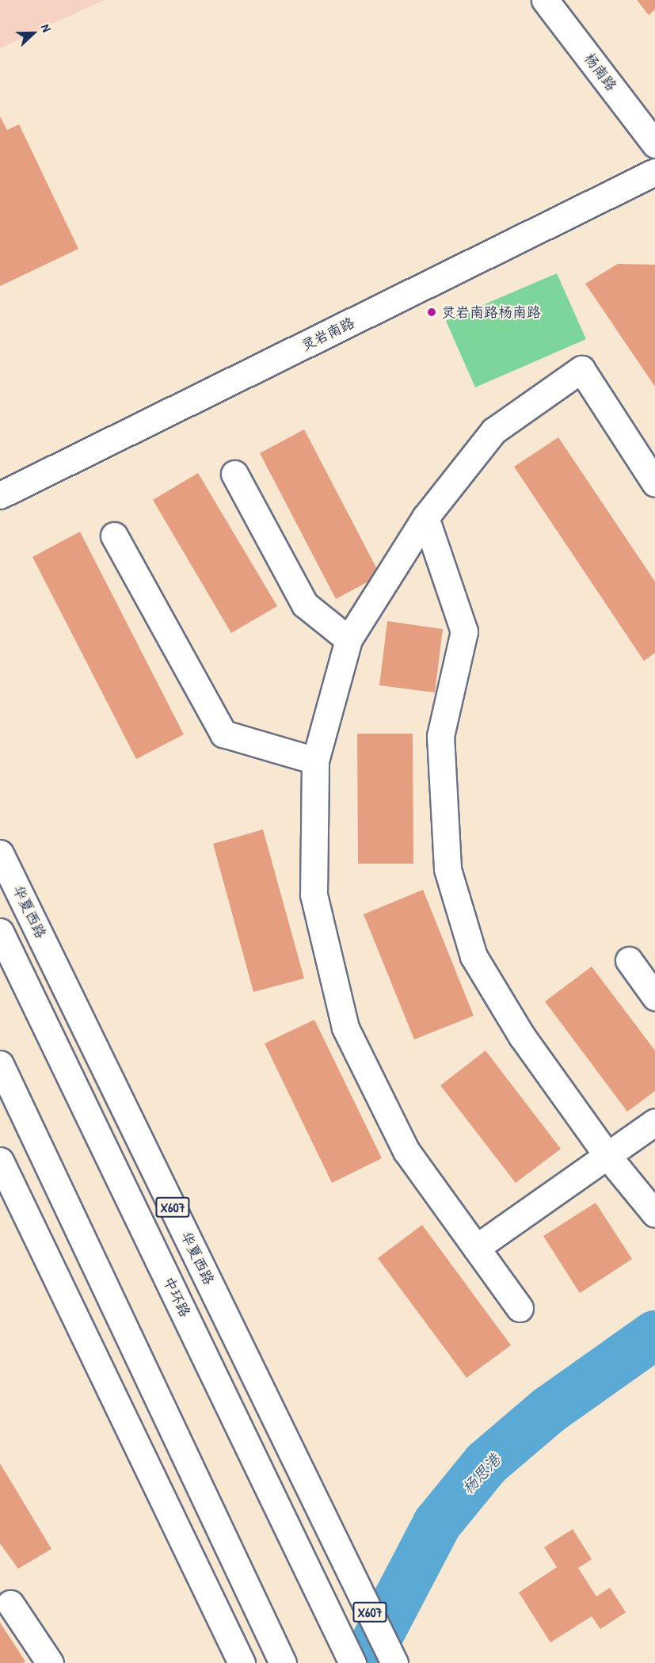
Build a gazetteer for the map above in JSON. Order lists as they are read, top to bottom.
{
  "streets": {
    "main road": [
      "杨南路",
      "灵岩南路",
      "华夏西路",
      "X607",
      "中环路"
    ]
  },
  "water": ["杨思港"],
  "places": ["灵岩南路杨南路"],
  "north": "right"
}
